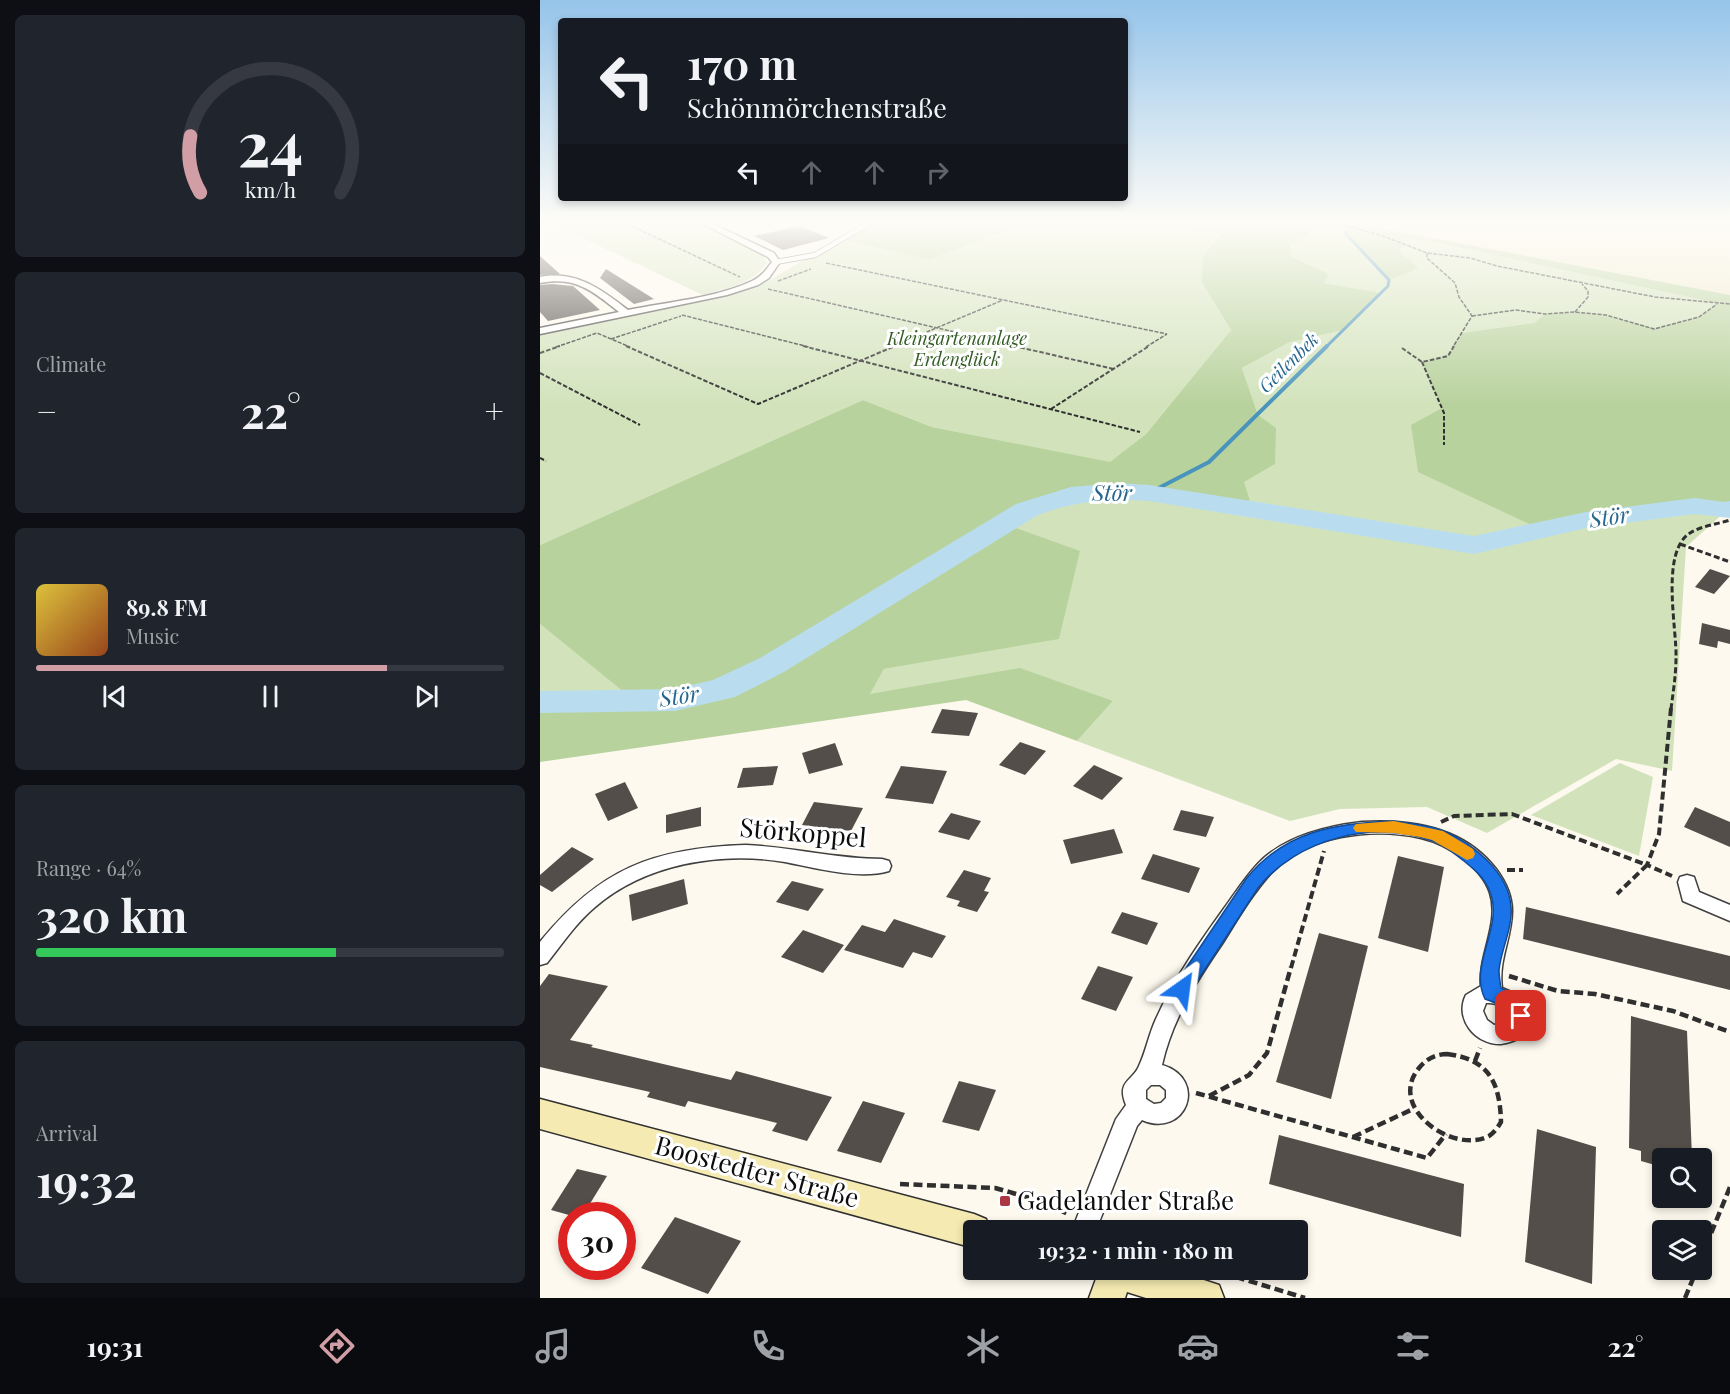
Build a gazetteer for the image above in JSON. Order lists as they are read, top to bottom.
{
  "streets": {
    "street": ["Störkoppel", "Boostedter Straße"]
  },
  "water": ["Geilenbek", "Stör"],
  "parks": ["Kleingartenanlage Erdenglück"],
  "places": {
    "transit": ["Gadelander Straße"]
  },
  "page": {
    "turn": ["170 m", "Schönmörchenstraße"],
    "tile": [
      "Climate",
      ["Range · 64%", "320 km"],
      ["Arrival", "19:32"]
    ],
    "heat": ["−", "22°", "+"],
    "song": ["89.8 FM", "Music"],
    "limit": "30",
    "trip": "19:32 · 1 min · 180 m",
    "tabs": ["19:31", "22°"],
    "gauge": ["24", "km/h"]
  }
}
